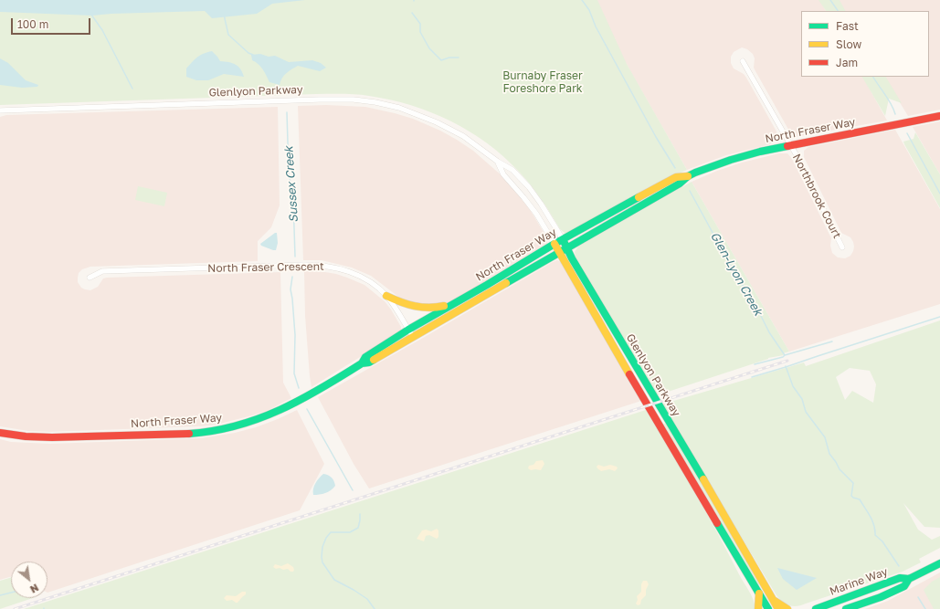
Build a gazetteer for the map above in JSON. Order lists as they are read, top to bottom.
{
  "streets": {
    "street": [
      "Glenlyon Parkway",
      "North Fraser Way",
      "Northbrook Court",
      "North Fraser Crescent",
      "Marine Way"
    ]
  },
  "crossings": [
    ["Glenlyon Parkway", "North Fraser Way"],
    ["North Fraser Way", "Northbrook Court"],
    ["North Fraser Way", "North Fraser Crescent"]
  ],
  "water": ["Sussex Creek", "Glen-Lyon Creek"],
  "parks": ["Burnaby Fraser Foreshore Park"],
  "legend": ["Fast", "Slow", "Jam"],
  "scale_bar": "100 m",
  "north": "bottom right"
}
